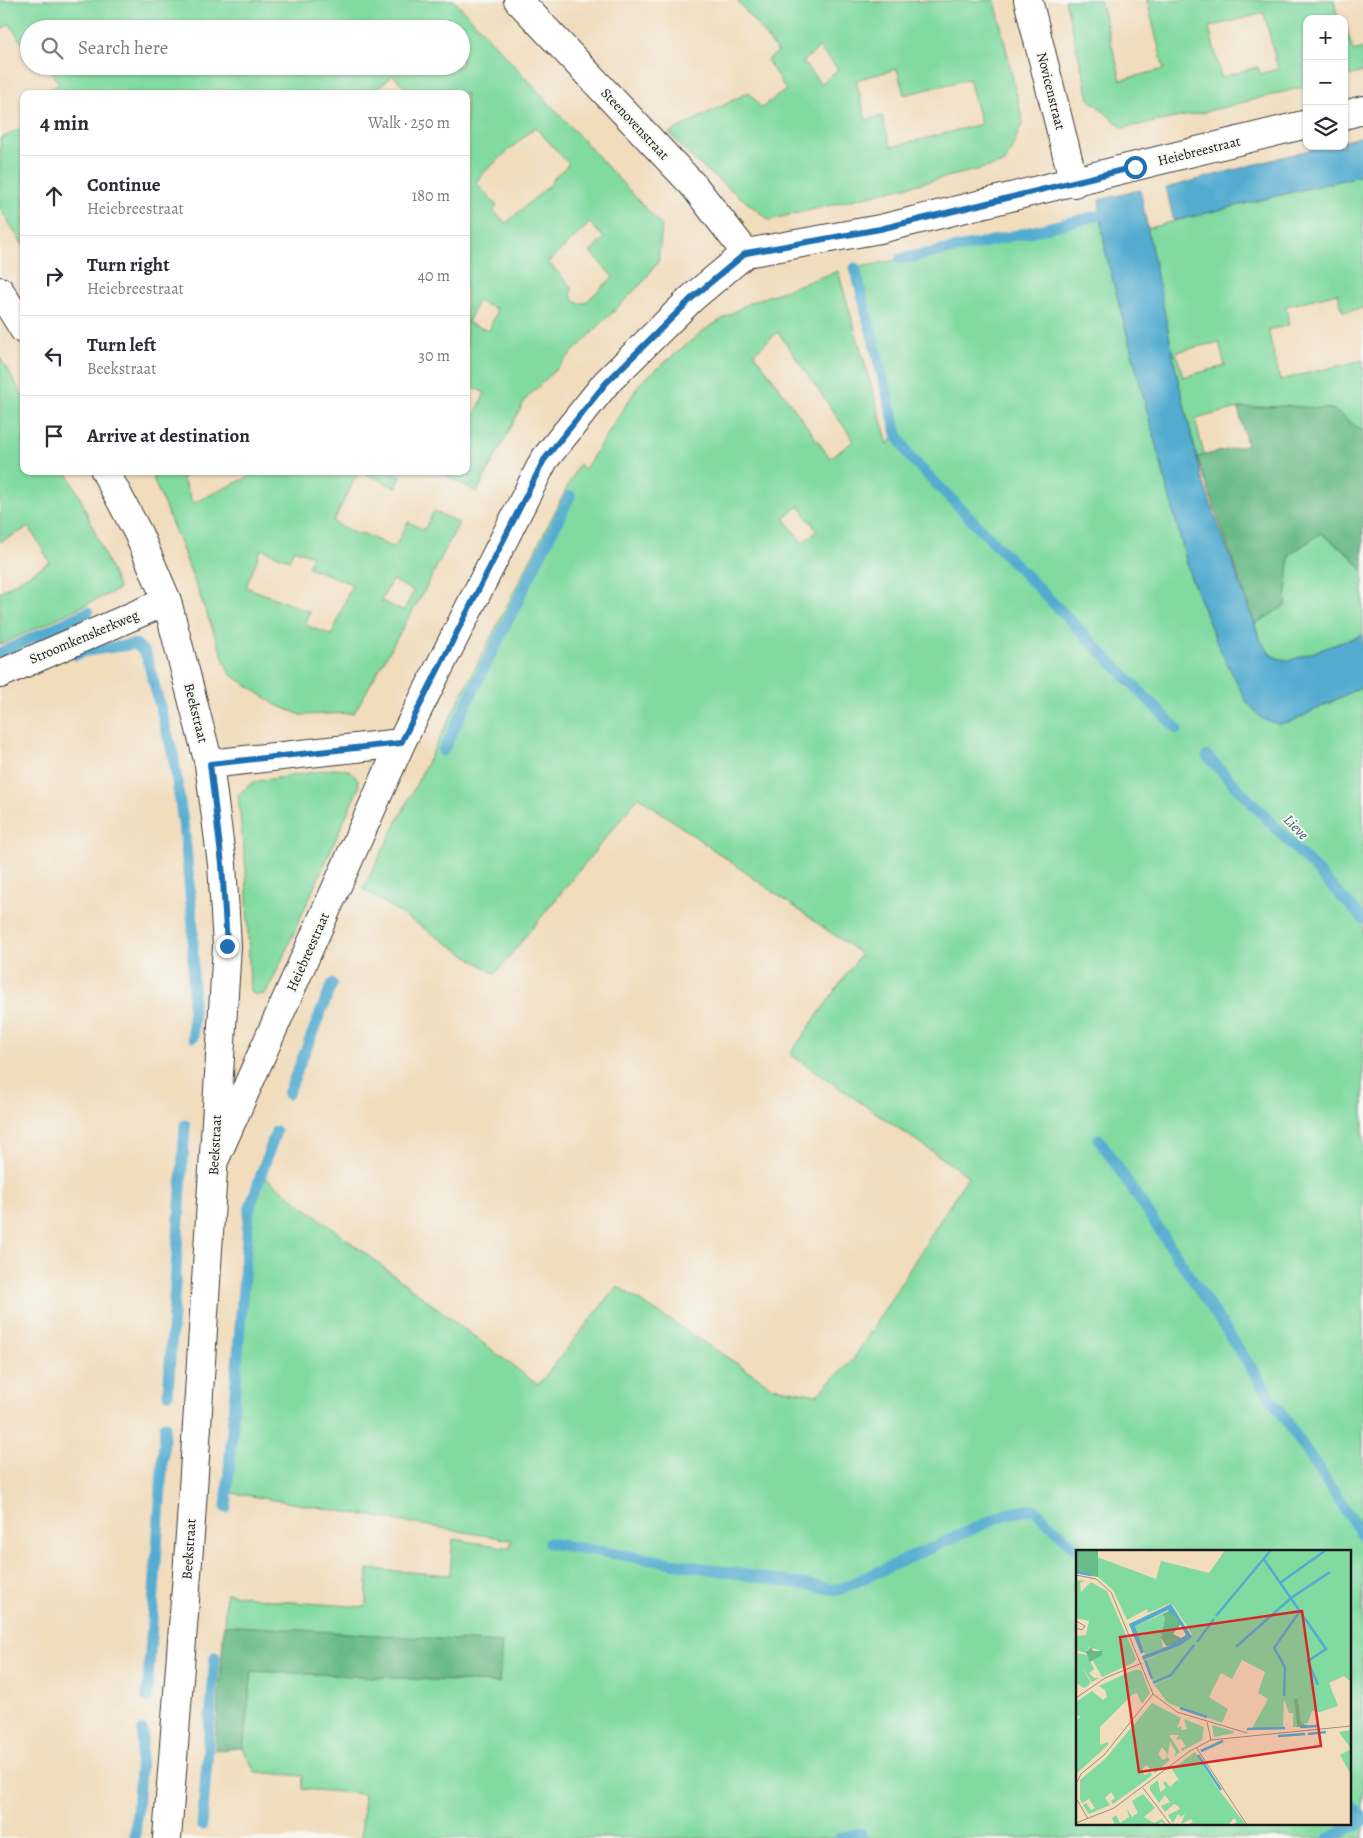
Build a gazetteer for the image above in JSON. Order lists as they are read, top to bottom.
{
  "streets": {
    "street": [
      "Novicenstraat",
      "Steenovenstraat",
      "Heiebreestraat",
      "Stroomkenskerkweg",
      "Beekstraat"
    ]
  },
  "crossings": [
    ["Novicenstraat", "Heiebreestraat"],
    ["Steenovenstraat", "Heiebreestraat"],
    ["Heiebreestraat", "Beekstraat"],
    ["Stroomkenskerkweg", "Beekstraat"]
  ],
  "water": ["Lieve"],
  "page": {
    "map_buttons": ["+", "−"],
    "search": "Search here",
    "heading": ["4 min", "Walk · 250 m"],
    "list": [
      ["Continue", "Heiebreestraat", "180 m"],
      ["Turn right", "Heiebreestraat", "40 m"],
      ["Turn left", "Beekstraat", "30 m"],
      "Arrive at destination"
    ]
  }
}
